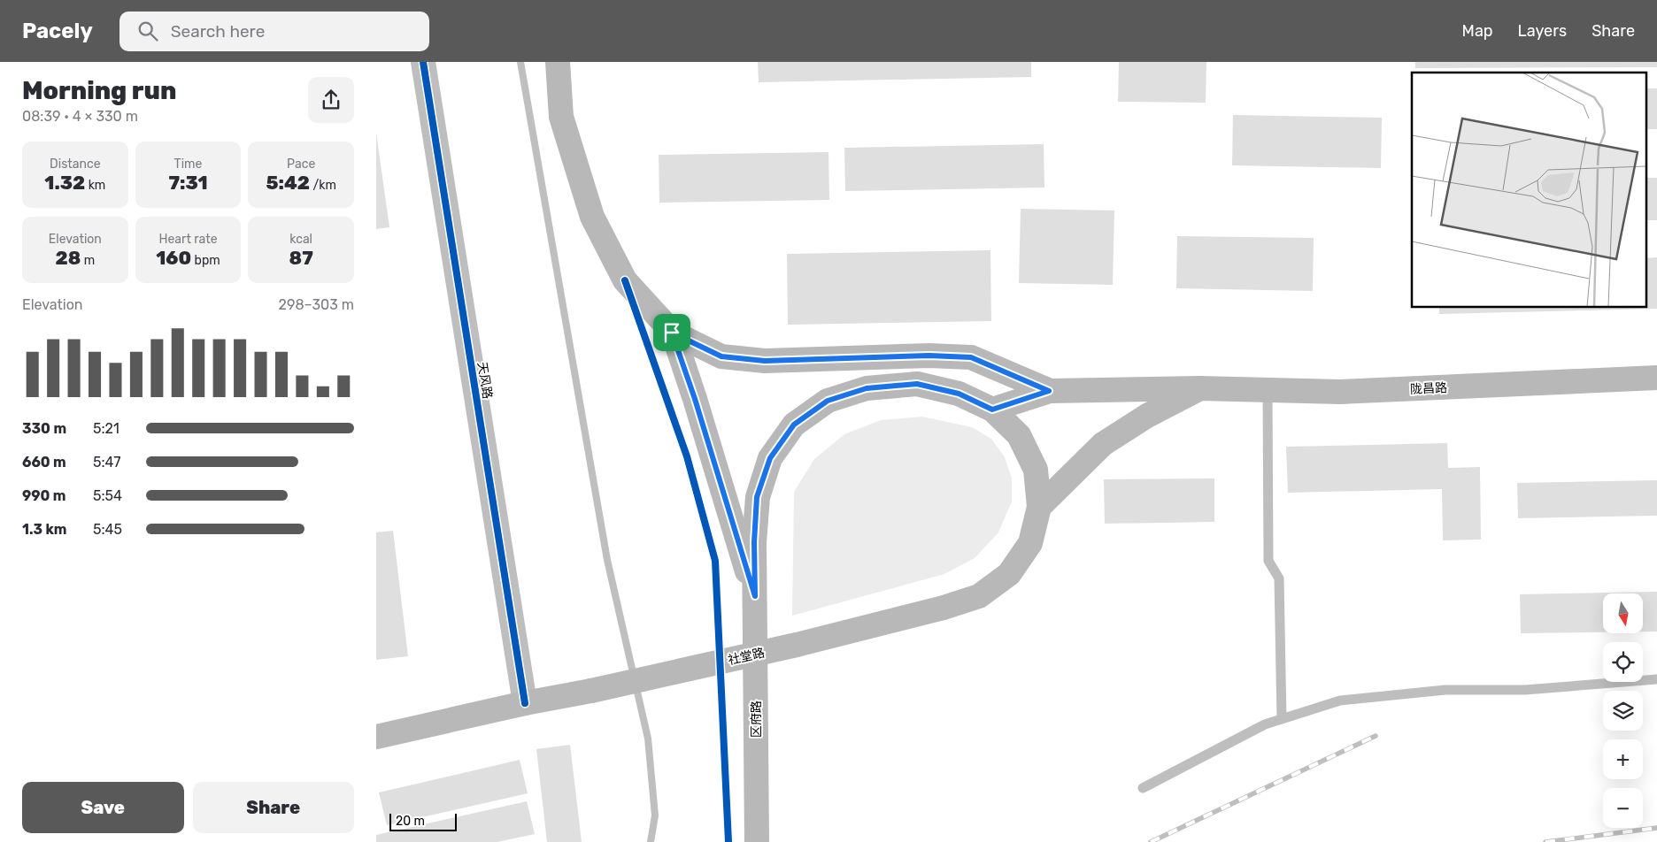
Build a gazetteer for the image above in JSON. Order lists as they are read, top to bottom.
{
  "streets": {
    "main road": ["陇昌路", "社堂路", "区府路"],
    "street": ["天风路"]
  },
  "crossings": [
    ["天风路", "社堂路"],
    ["社堂路", "区府路"]
  ],
  "scale_bar": "20 m",
  "north": "bottom",
  "page": {
    "header": "Pacely",
    "search": "Search here",
    "nav": ["Map", "Layers", "Share"],
    "heading": ["Morning run", "08:39 · 4 × 330 m"],
    "stats": [
      ["Distance", "1.32 km"],
      ["Time", "7:31"],
      ["Pace", "5:42 /km"],
      ["Elevation", "28 m"],
      ["Heart rate", "160 bpm"],
      ["kcal", "87"]
    ],
    "chart": ["Elevation", "298–303 m"],
    "list": [
      {
        "name": "330 m",
        "note": "5:21"
      },
      {
        "name": "660 m",
        "note": "5:47"
      },
      {
        "name": "990 m",
        "note": "5:54"
      },
      {
        "name": "1.3 km",
        "note": "5:45"
      }
    ],
    "map_buttons": ["+", "−"],
    "buttons": ["Save", "Share"],
    "scale": "20 m"
  }
}
